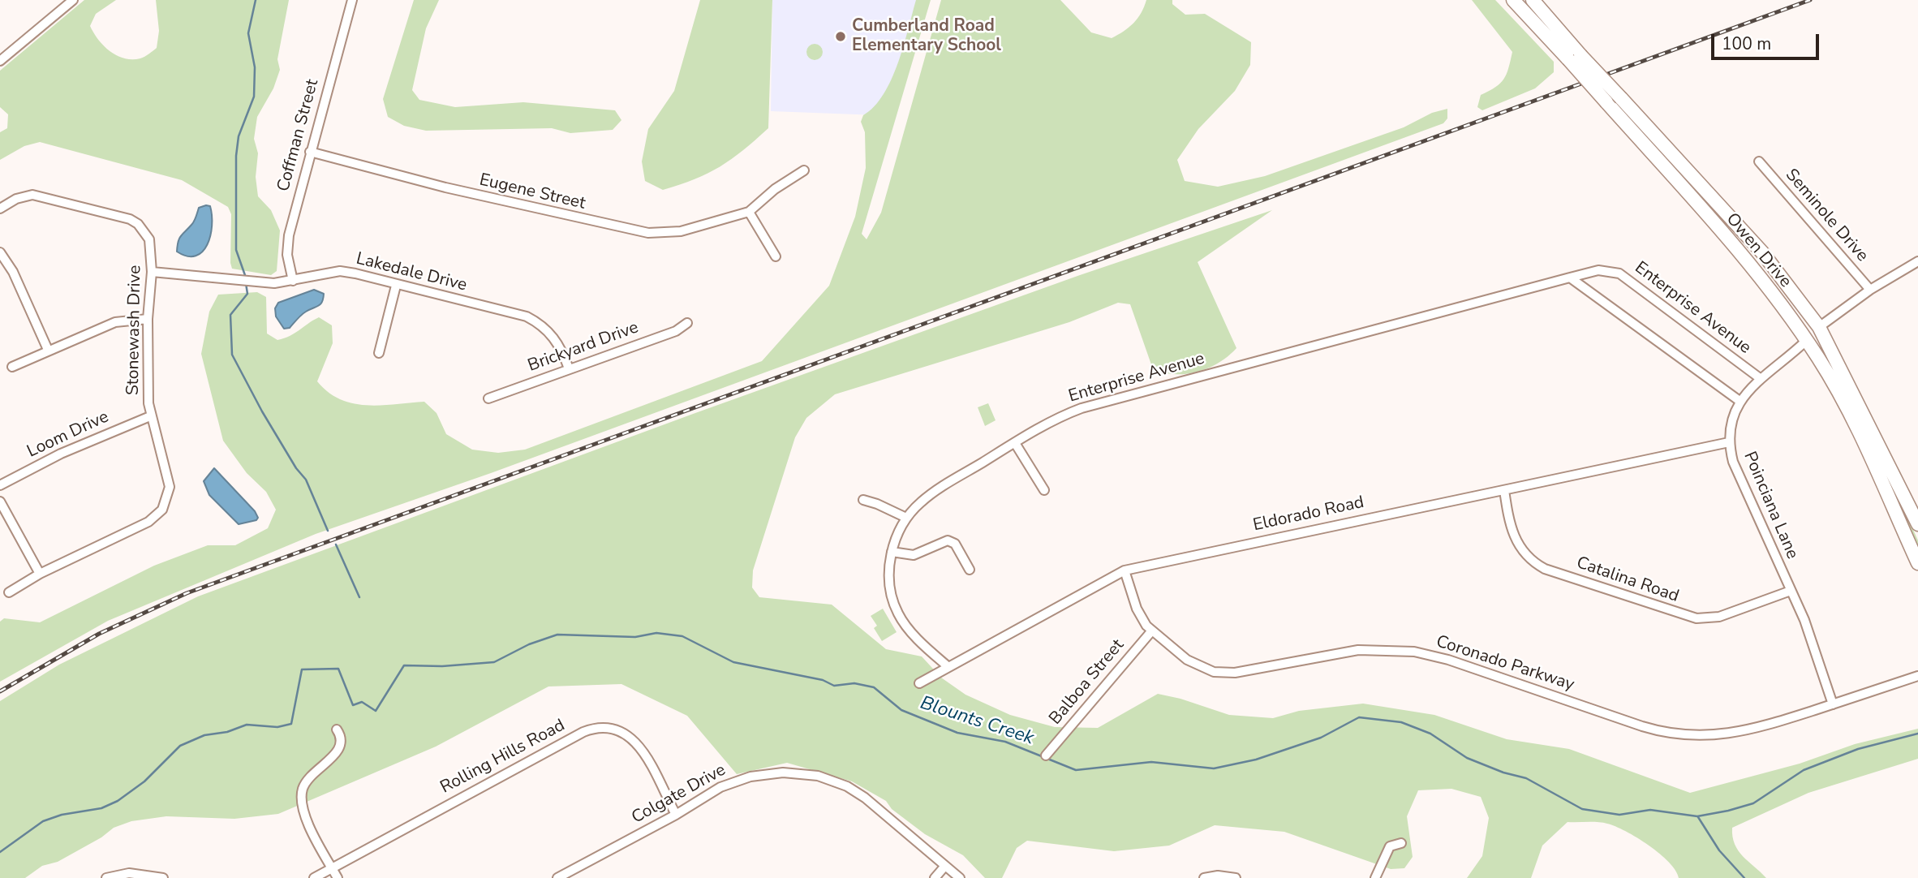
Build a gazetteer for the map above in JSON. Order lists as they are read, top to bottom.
{
  "streets": {
    "highway": ["Owen Drive"],
    "street": [
      "Coffman Street",
      "Eugene Street",
      "Seminole Drive",
      "Lakedale Drive",
      "Enterprise Avenue",
      "Stonewash Drive",
      "Brickyard Drive",
      "Loom Drive",
      "Poinciana Lane",
      "Eldorado Road",
      "Catalina Road",
      "Coronado Parkway",
      "Balboa Street",
      "Rolling Hills Road",
      "Colgate Drive"
    ]
  },
  "crossings": [
    ["Coffman Street", "Eugene Street"],
    ["Coffman Street", "Lakedale Drive"],
    ["Owen Drive", "Poinciana Lane"],
    ["Lakedale Drive", "Stonewash Drive"],
    ["Lakedale Drive", "Brickyard Drive"],
    ["Enterprise Avenue", "Poinciana Lane"],
    ["Enterprise Avenue", "Eldorado Road"],
    ["Stonewash Drive", "Loom Drive"],
    ["Poinciana Lane", "Eldorado Road"],
    ["Poinciana Lane", "Catalina Road"],
    ["Poinciana Lane", "Coronado Parkway"],
    ["Eldorado Road", "Catalina Road"],
    ["Eldorado Road", "Coronado Parkway"],
    ["Coronado Parkway", "Balboa Street"],
    ["Rolling Hills Road", "Colgate Drive"]
  ],
  "water": ["Blounts Creek"],
  "places": ["Cumberland Road Elementary School"],
  "scale_bar": "100 m"
}
